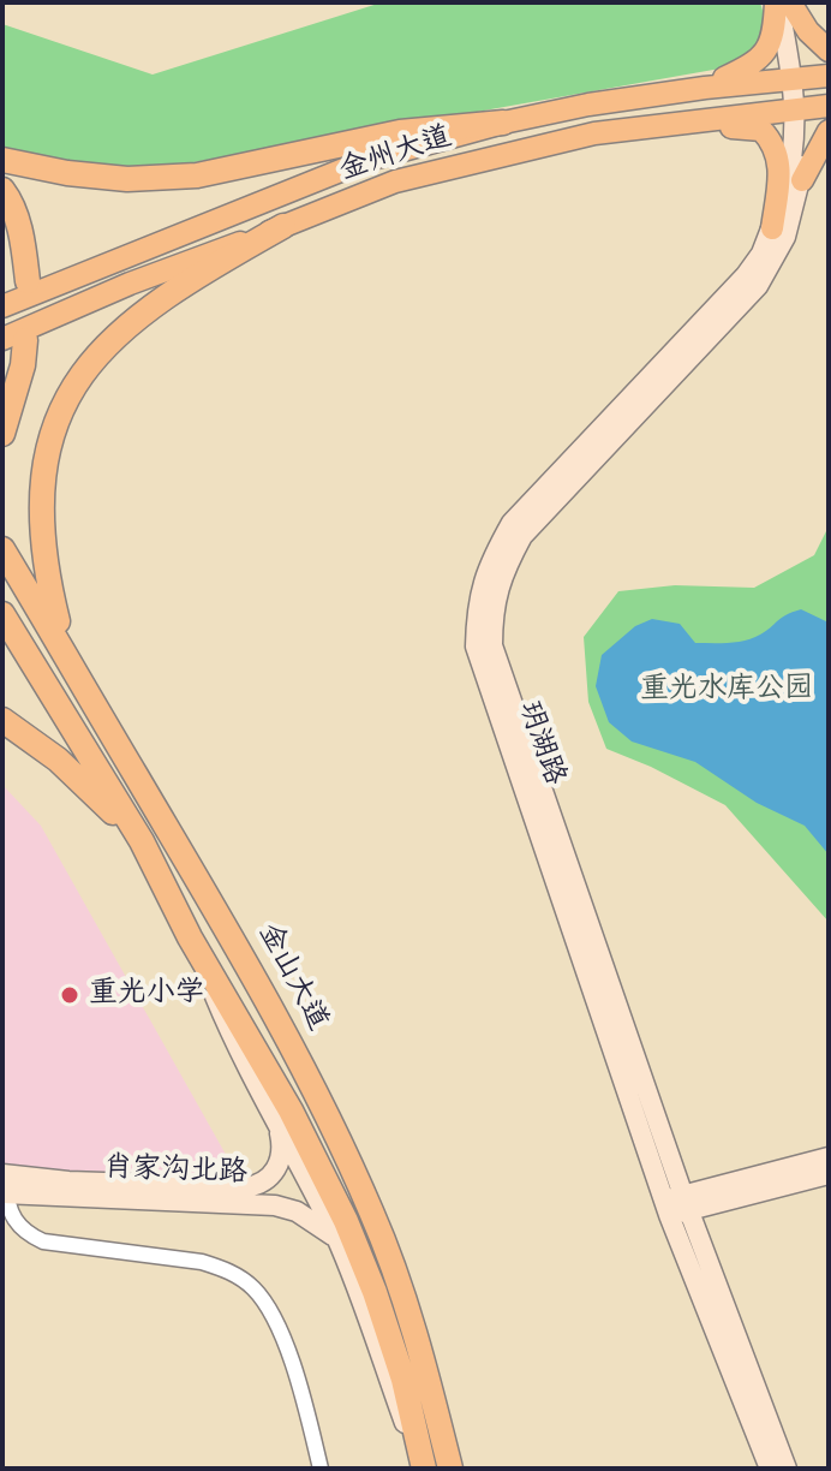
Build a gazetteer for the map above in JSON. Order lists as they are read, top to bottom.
{
  "streets": {
    "highway": ["金山大道"],
    "main road": ["金州大道", "玥湖路", "肖家沟北路"]
  },
  "crossings": [
    ["金州大道", "玥湖路"]
  ],
  "parks": ["重光水库公园"],
  "places": ["重光小学"]
}
